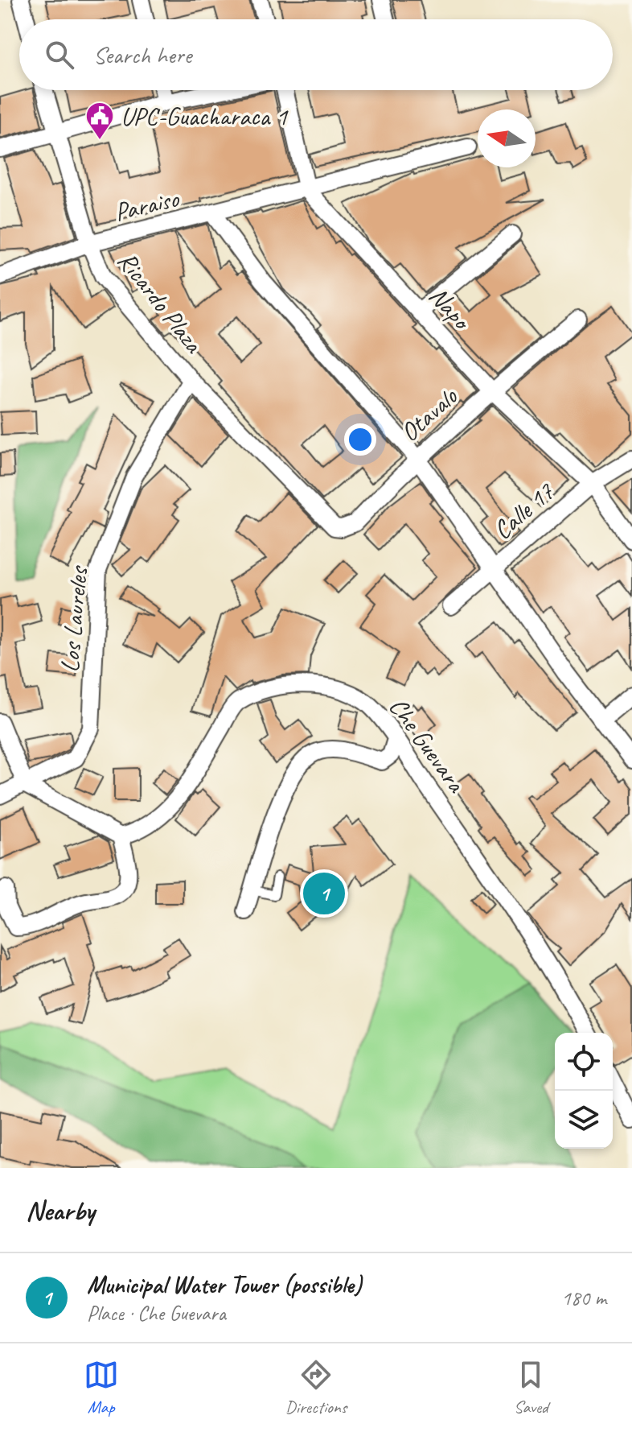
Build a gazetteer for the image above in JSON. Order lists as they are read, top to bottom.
{
  "streets": {
    "street": [
      "Paraiso",
      "Ricardo Plaza",
      "Napo",
      "Otavalo",
      "Calle 17",
      "Los Laureles",
      "Che Guevara"
    ]
  },
  "crossings": [
    ["Paraiso", "Ricardo Plaza"],
    ["Paraiso", "Napo"],
    ["Ricardo Plaza", "Otavalo"],
    ["Ricardo Plaza", "Los Laureles"],
    ["Napo", "Otavalo"],
    ["Napo", "Calle 17"]
  ],
  "places": {
    "public building": ["UPC-Guacharaca 1"]
  },
  "north": "left",
  "page": {
    "search": "Search here",
    "pins": "1",
    "heading": "Nearby",
    "list": [
      {
        "mark": "1",
        "name": "Municipal Water Tower (possible)",
        "note": "Place · Che Guevara",
        "value": "180 m"
      }
    ],
    "nav": ["Map", "Directions", "Saved"]
  }
}
